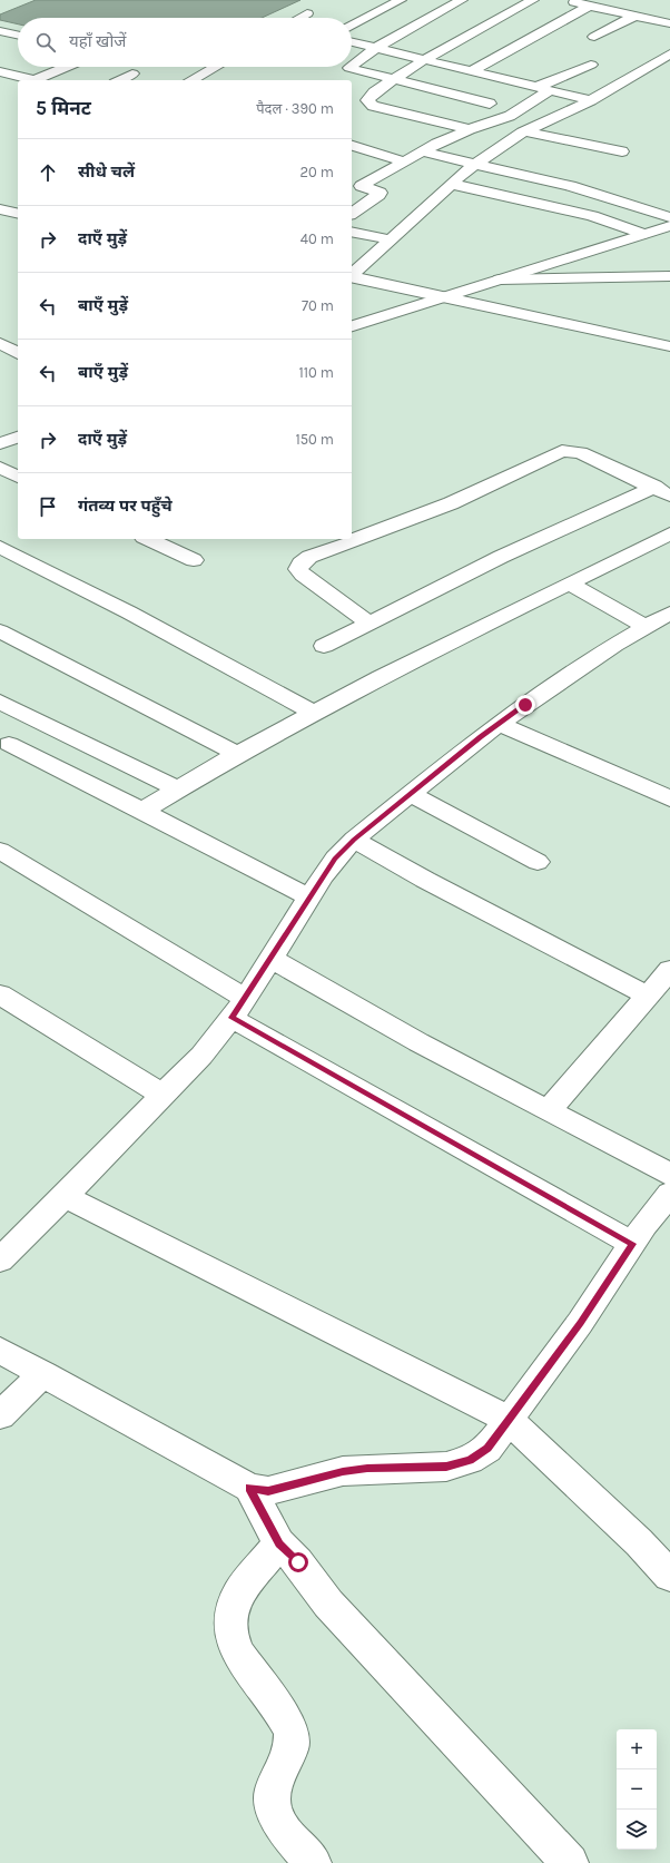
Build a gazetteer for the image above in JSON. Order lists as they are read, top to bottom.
{
  "page": {
    "search": "यहाँ खोजें",
    "heading": ["5 मिनट", "पैदल · 390 m"],
    "list": [
      ["सीधे चलें", "20 m"],
      ["दाएँ मुड़ें", "40 m"],
      ["बाएँ मुड़ें", "70 m"],
      ["बाएँ मुड़ें", "110 m"],
      ["दाएँ मुड़ें", "150 m"],
      "गंतव्य पर पहुँचे"
    ],
    "map_buttons": ["+", "−"]
  }
}
